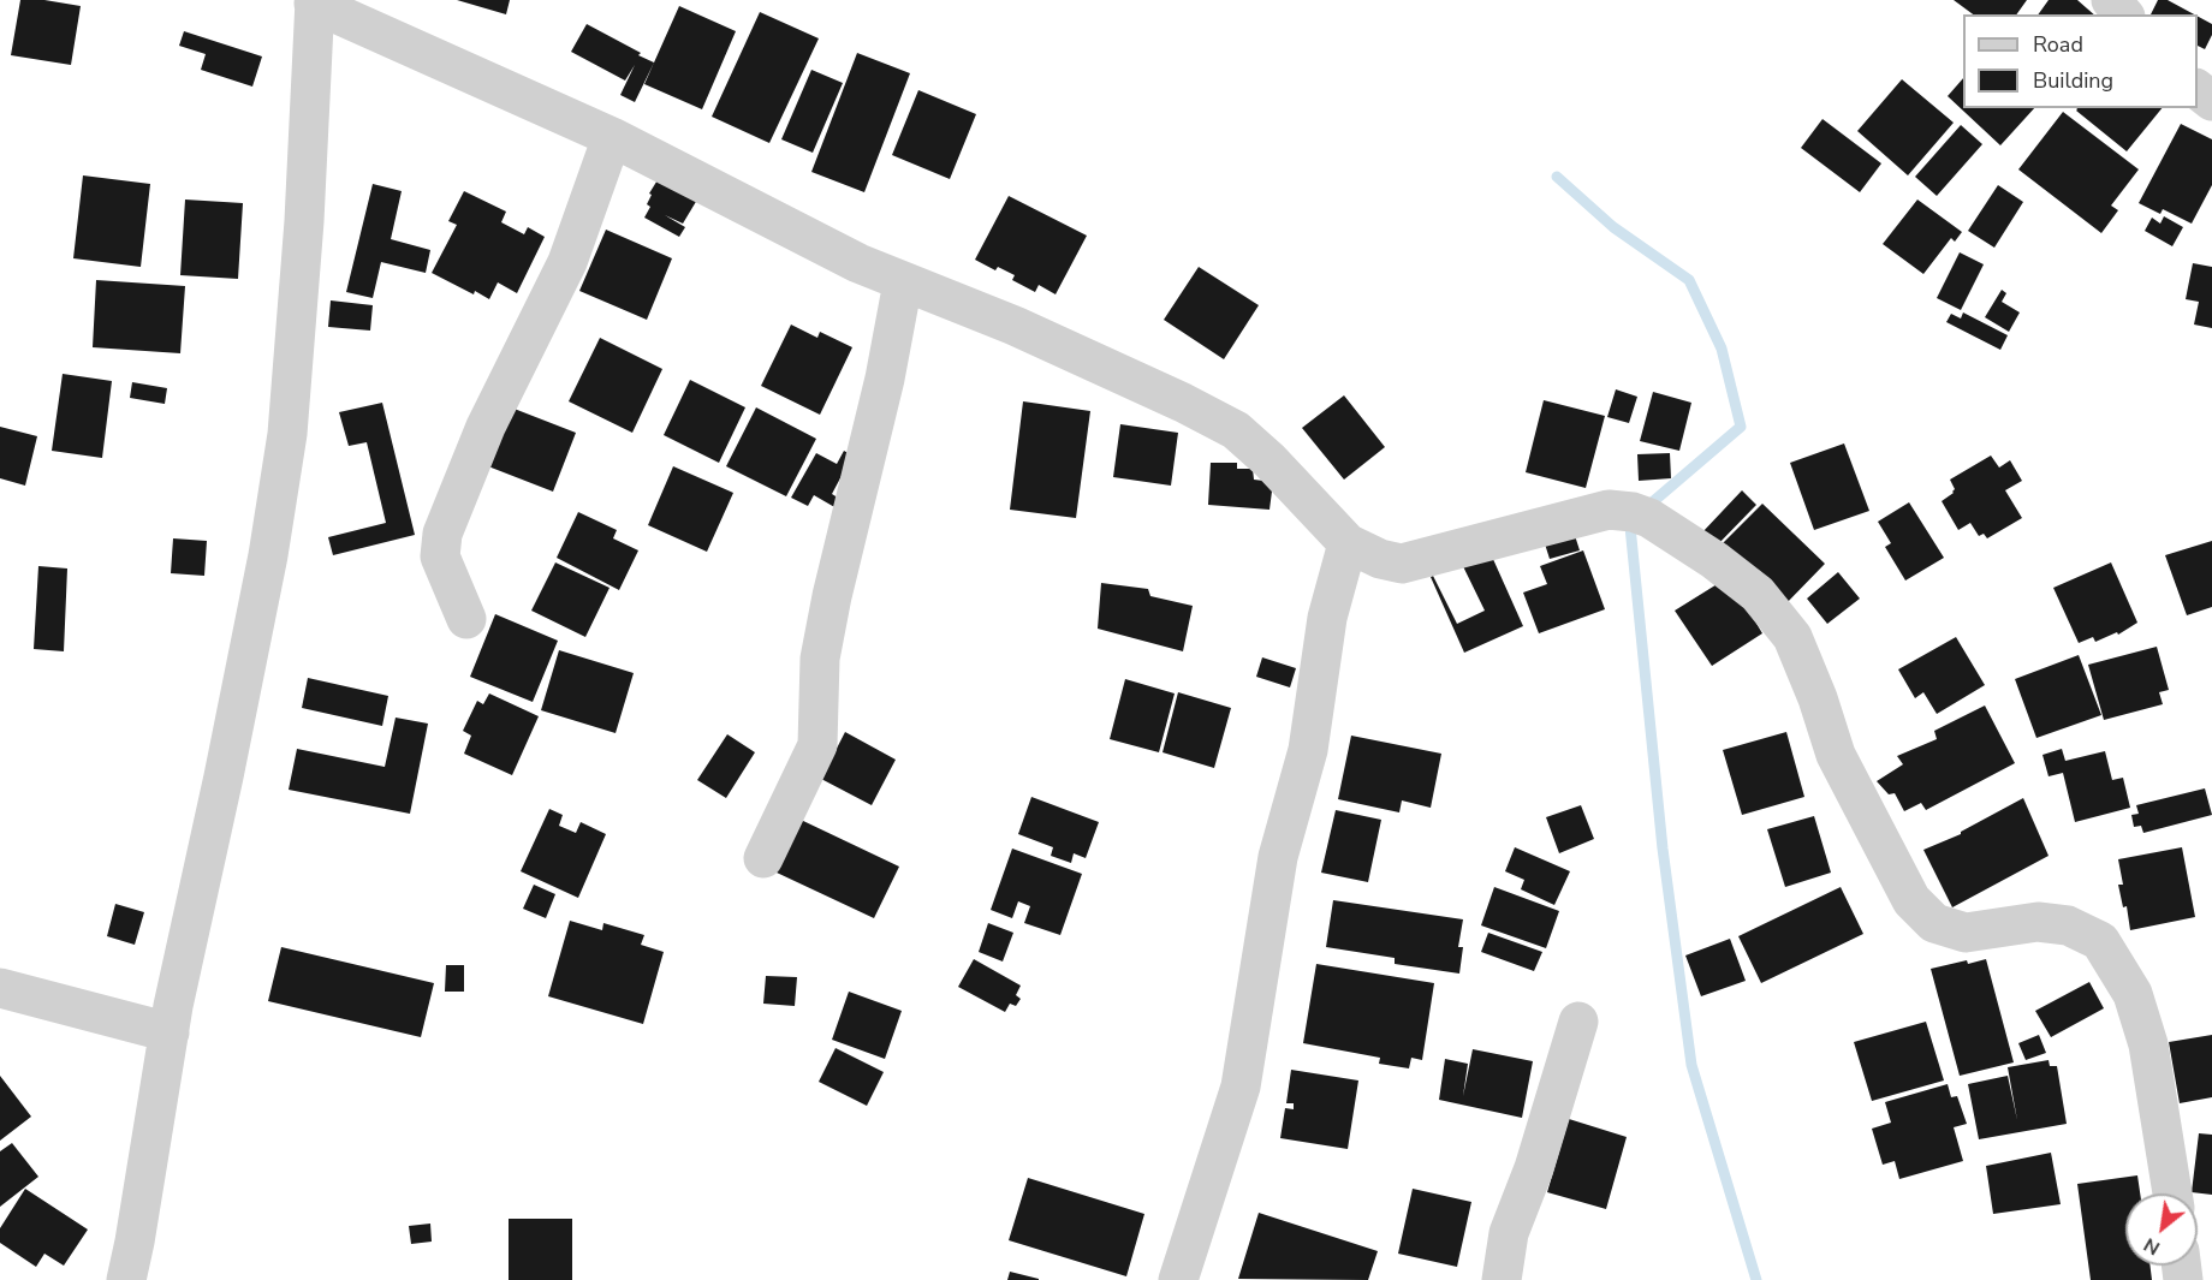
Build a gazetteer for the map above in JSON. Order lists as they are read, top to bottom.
{
  "legend": ["Road", "Building"],
  "north": "bottom left"
}
